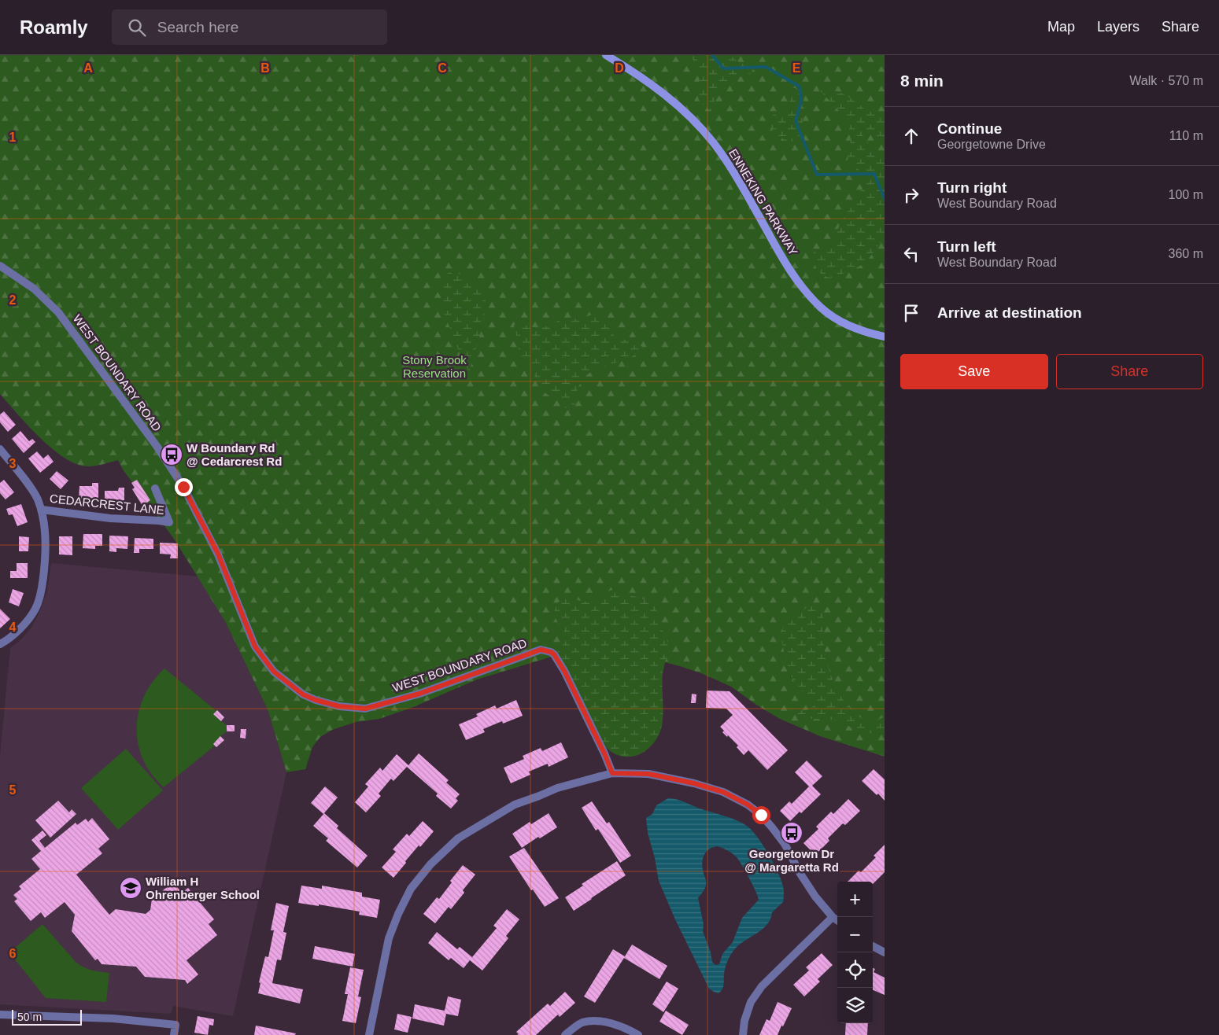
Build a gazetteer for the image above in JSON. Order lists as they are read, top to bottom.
{
  "streets": {
    "main road": ["ENNEKING PARKWAY"],
    "street": ["WEST BOUNDARY ROAD", "CEDARCREST LANE"]
  },
  "parks": ["Stony Brook Reservation"],
  "places": {
    "bus stop": ["W Boundary Rd @ Cedarcrest Rd", "Georgetown Dr @ Margaretta Rd"],
    "school or university": ["William H Ohrenberger School"]
  },
  "scale_bar": "50 m",
  "page": {
    "header": "Roamly",
    "search": "Search here",
    "nav": ["Map", "Layers", "Share"],
    "heading": ["8 min", "Walk · 570 m"],
    "list": [
      ["Continue", "Georgetowne Drive", "110 m"],
      ["Turn right", "West Boundary Road", "100 m"],
      ["Turn left", "West Boundary Road", "360 m"],
      "Arrive at destination"
    ],
    "buttons": ["Save", "Share"],
    "map_buttons": ["+", "−"],
    "scale": "50 m"
  },
  "grid": {
    "columns": [
      "A",
      "B",
      "C",
      "D",
      "E"
    ],
    "rows": [
      "1",
      "2",
      "3",
      "4",
      "5",
      "6"
    ]
  }
}
